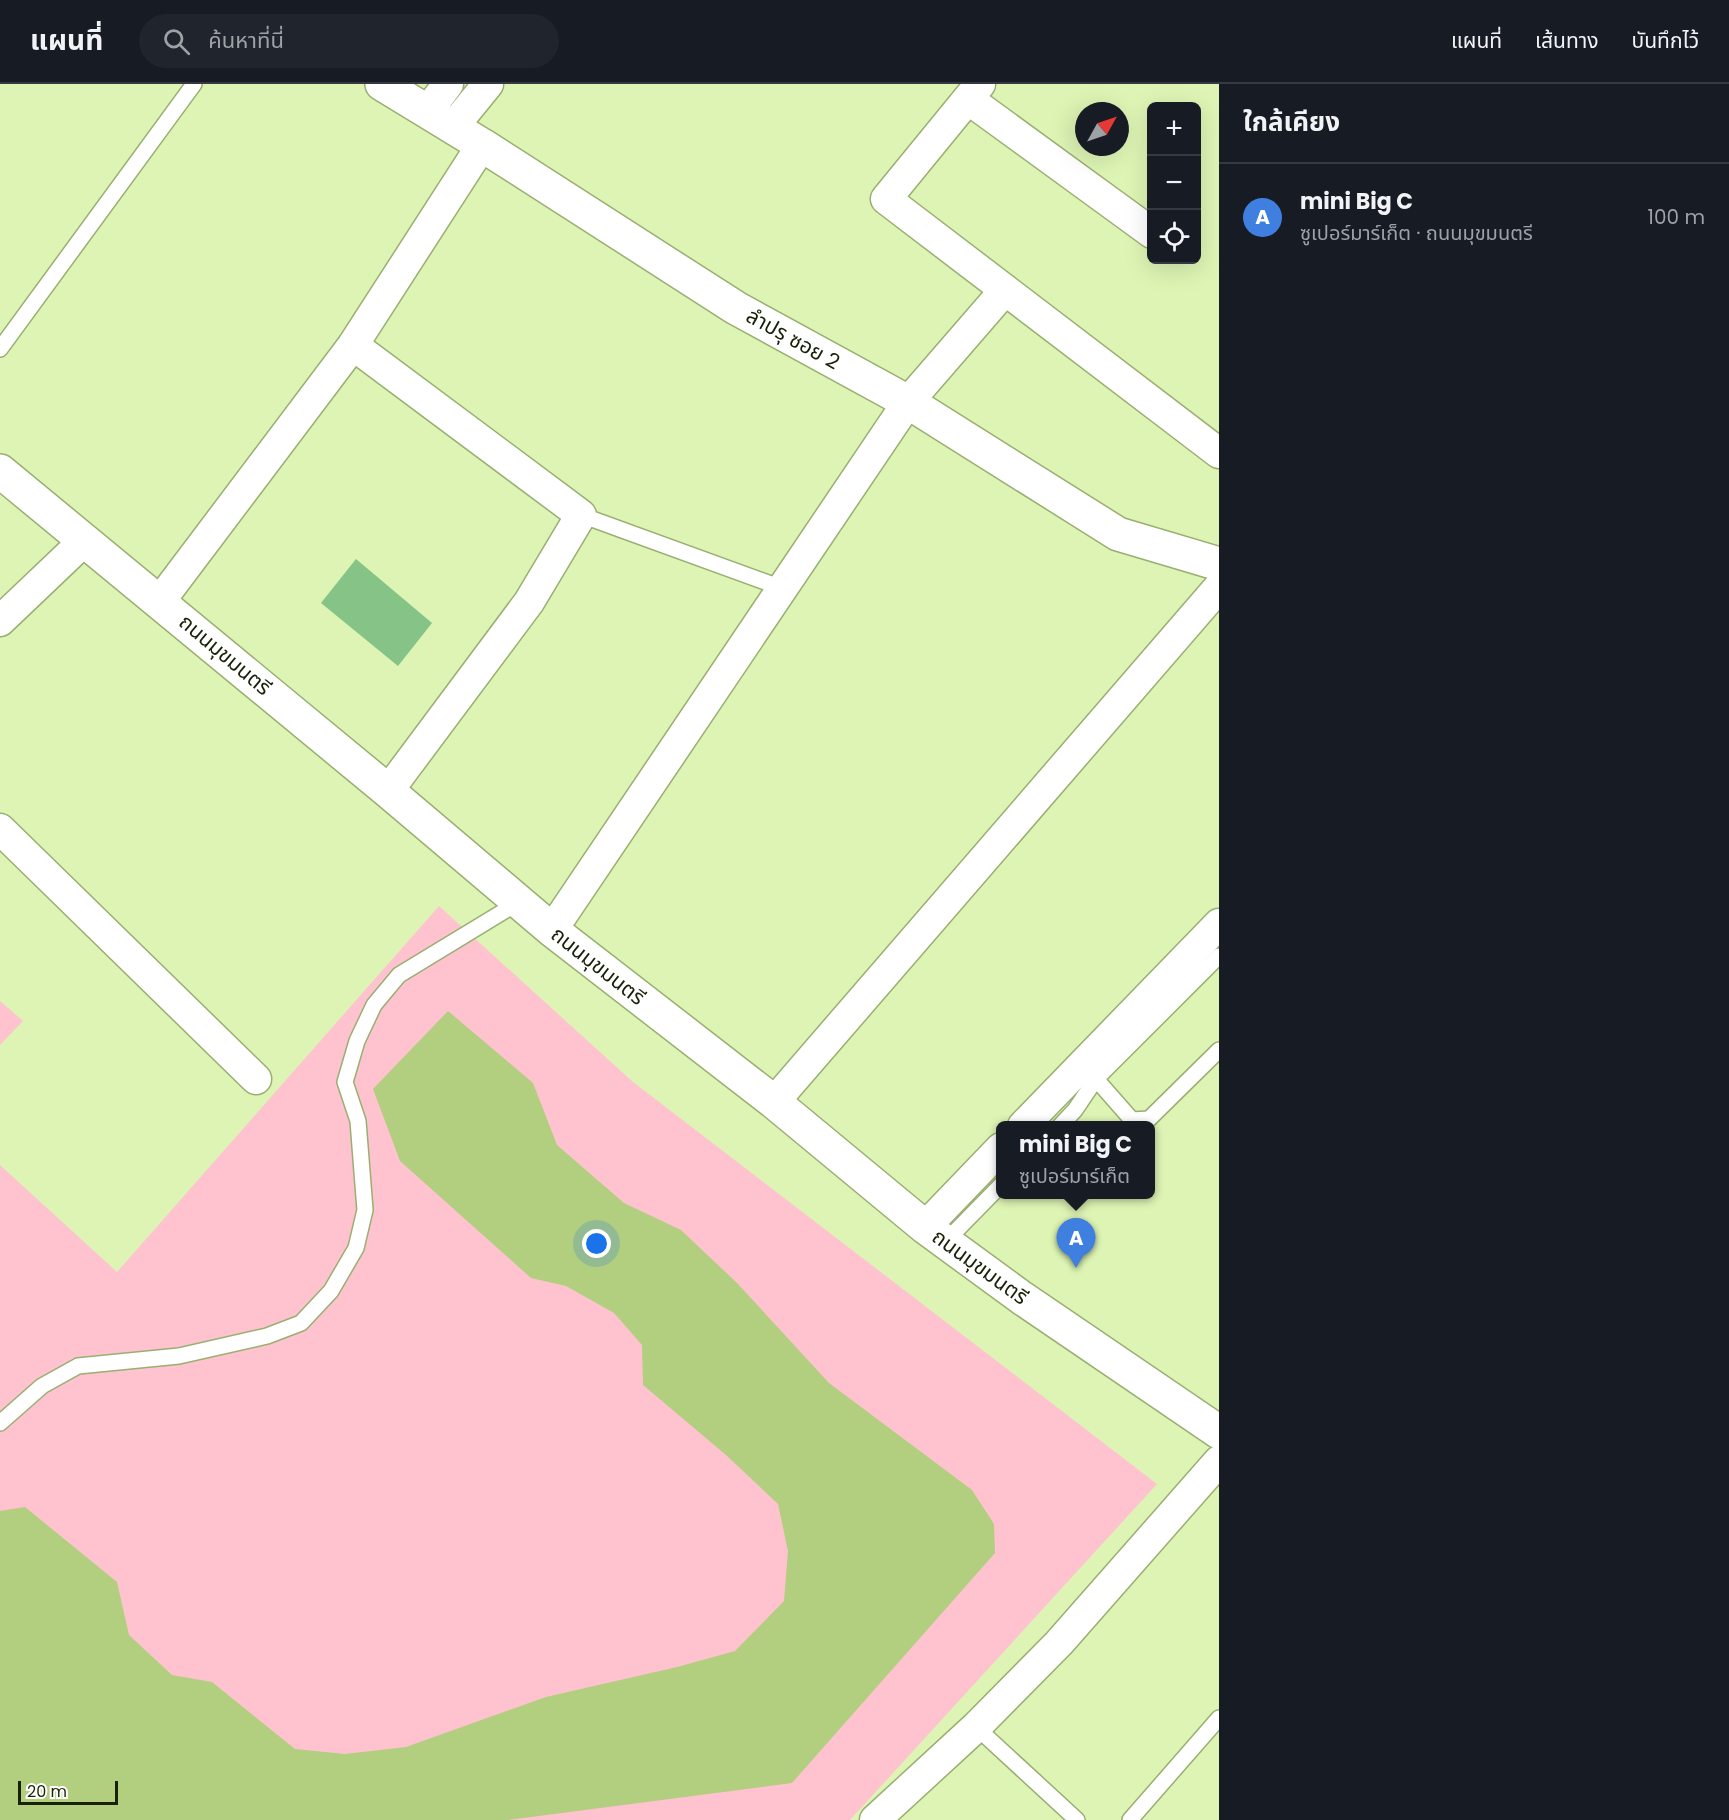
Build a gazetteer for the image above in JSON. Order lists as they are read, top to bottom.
{
  "streets": {
    "main road": ["ลำปรุ ซอย 2", "ถนนมุขมนตรี"]
  },
  "scale_bar": "20 m",
  "north": "top right",
  "page": {
    "header": "แผนที่",
    "search": "ค้นหาที่นี่",
    "nav": ["แผนที่", "เส้นทาง", "บันทึกไว้"],
    "heading": "ใกล้เคียง",
    "map_buttons": ["+", "−"],
    "list": [
      {
        "mark": "A",
        "name": "mini Big C",
        "note": "ซูเปอร์มาร์เก็ต · ถนนมุขมนตรี",
        "value": "100 m"
      }
    ],
    "popup": ["mini Big C", "ซูเปอร์มาร์เก็ต"],
    "pins": "A",
    "scale": "20 m"
  }
}
